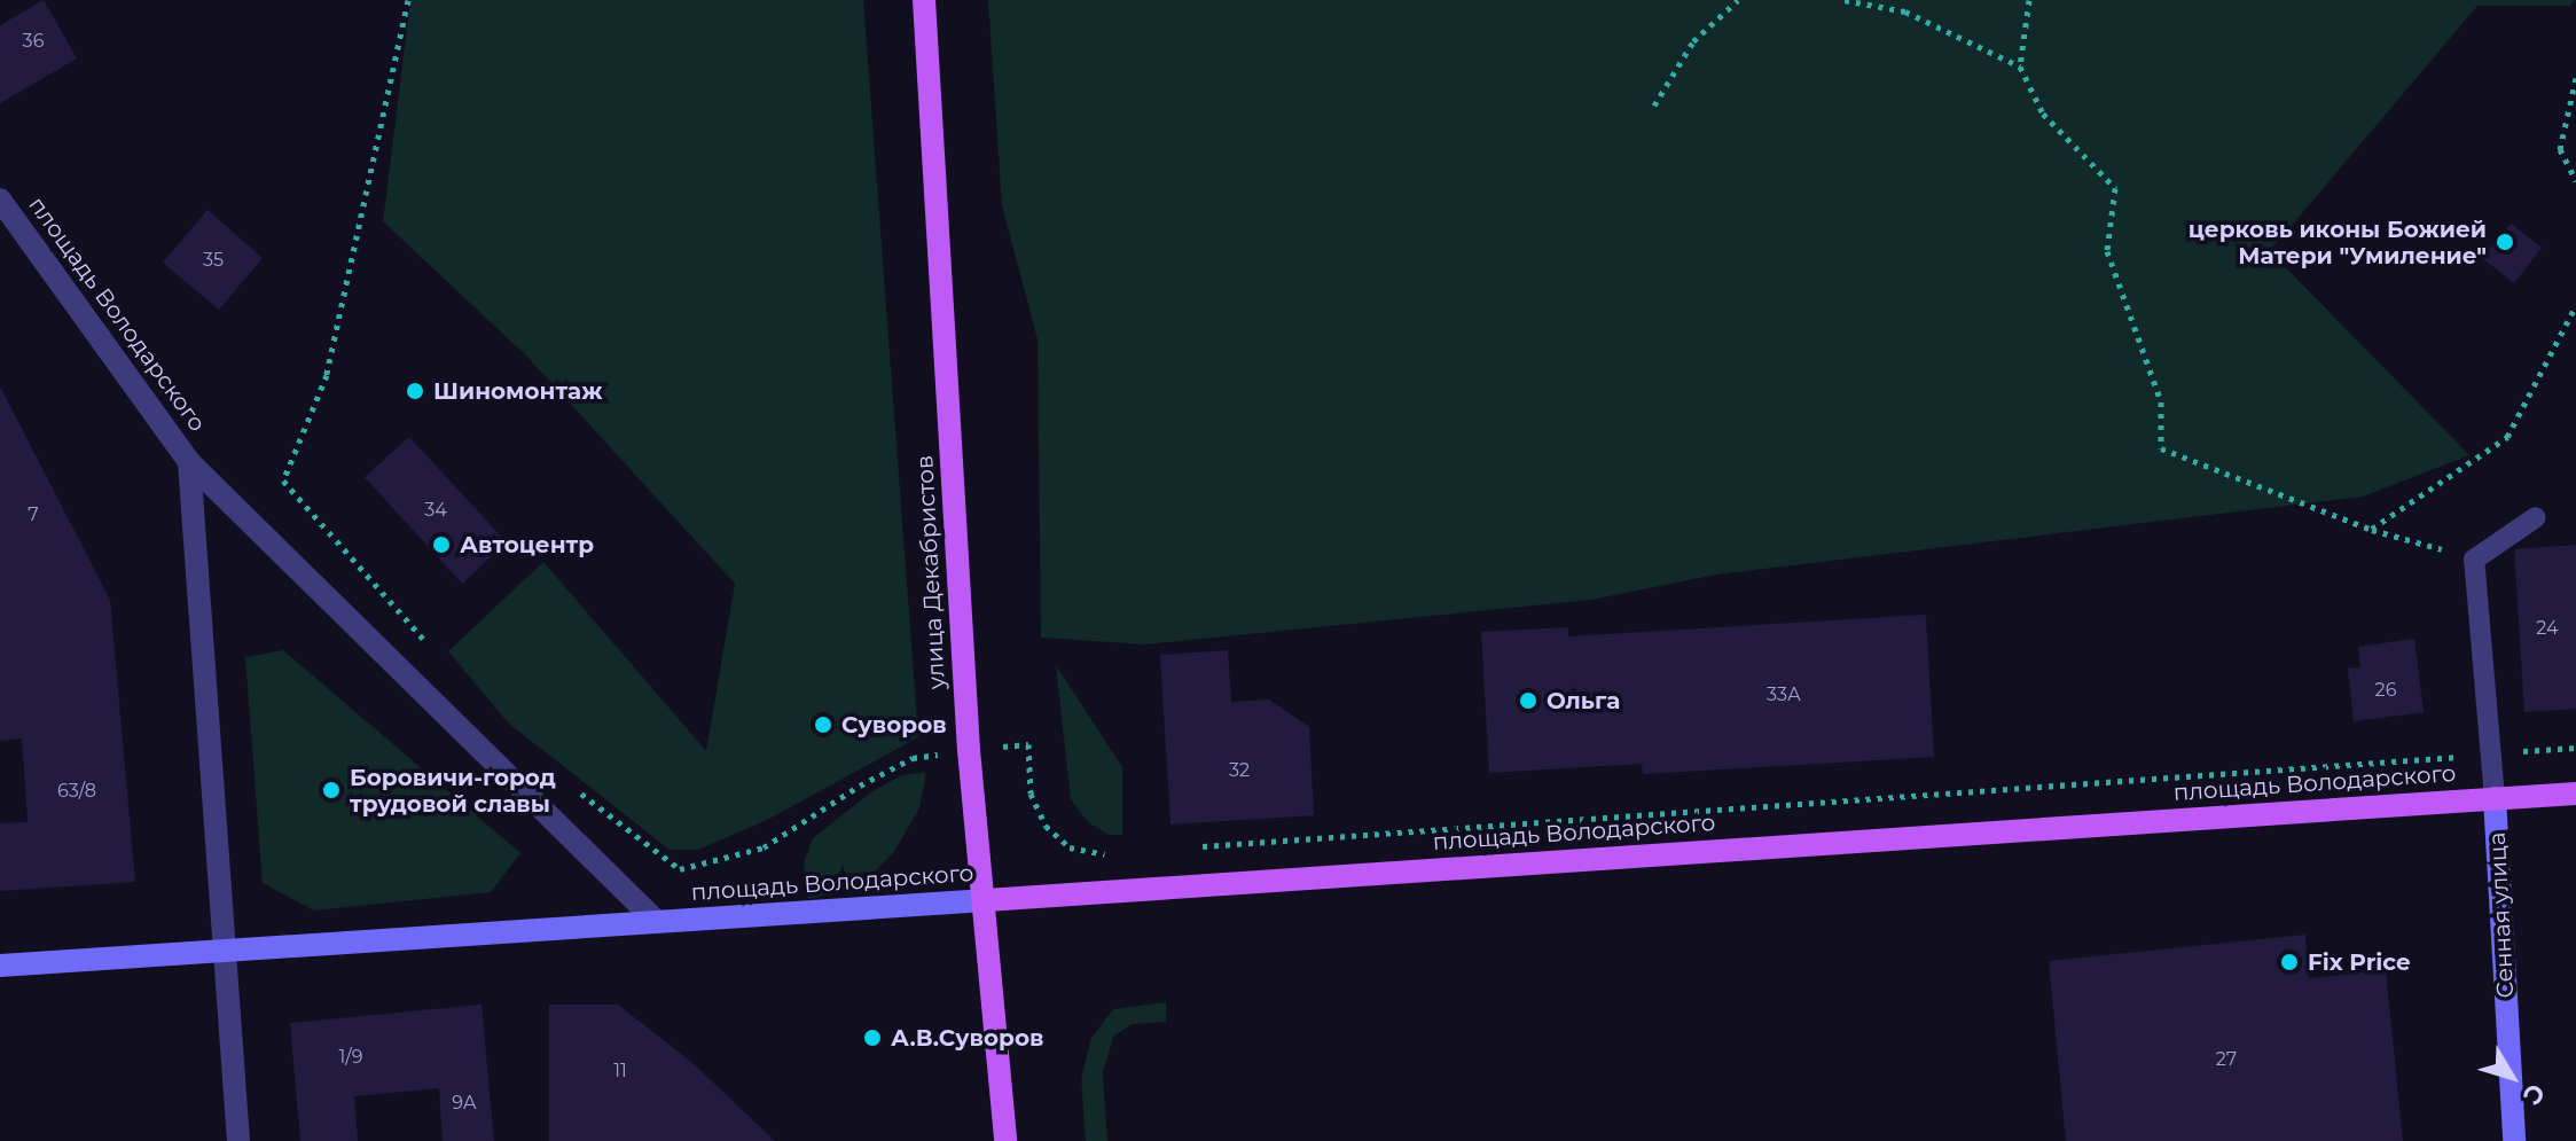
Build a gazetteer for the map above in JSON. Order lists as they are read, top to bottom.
{
  "streets": {
    "main road": ["площадь Володарского", "улица Декабристов", "Сенная улица"]
  },
  "crossings": [
    ["площадь Володарского", "улица Декабристов"],
    ["площадь Володарского", "Сенная улица"]
  ],
  "places": [
    "церковь иконы Божией Матери \"Умиление\"",
    "Шиномонтаж",
    "Автоцентр",
    "Ольга",
    "Суворов",
    "Боровичи-город трудовой славы",
    "Fix Price",
    "А.В.Суворов"
  ],
  "house_numbers": [
    "36",
    "35",
    "34",
    "7",
    "24",
    "26",
    "33А",
    "32",
    "63/8",
    "1/9",
    "27",
    "11",
    "9А"
  ],
  "north": "bottom right"
}
